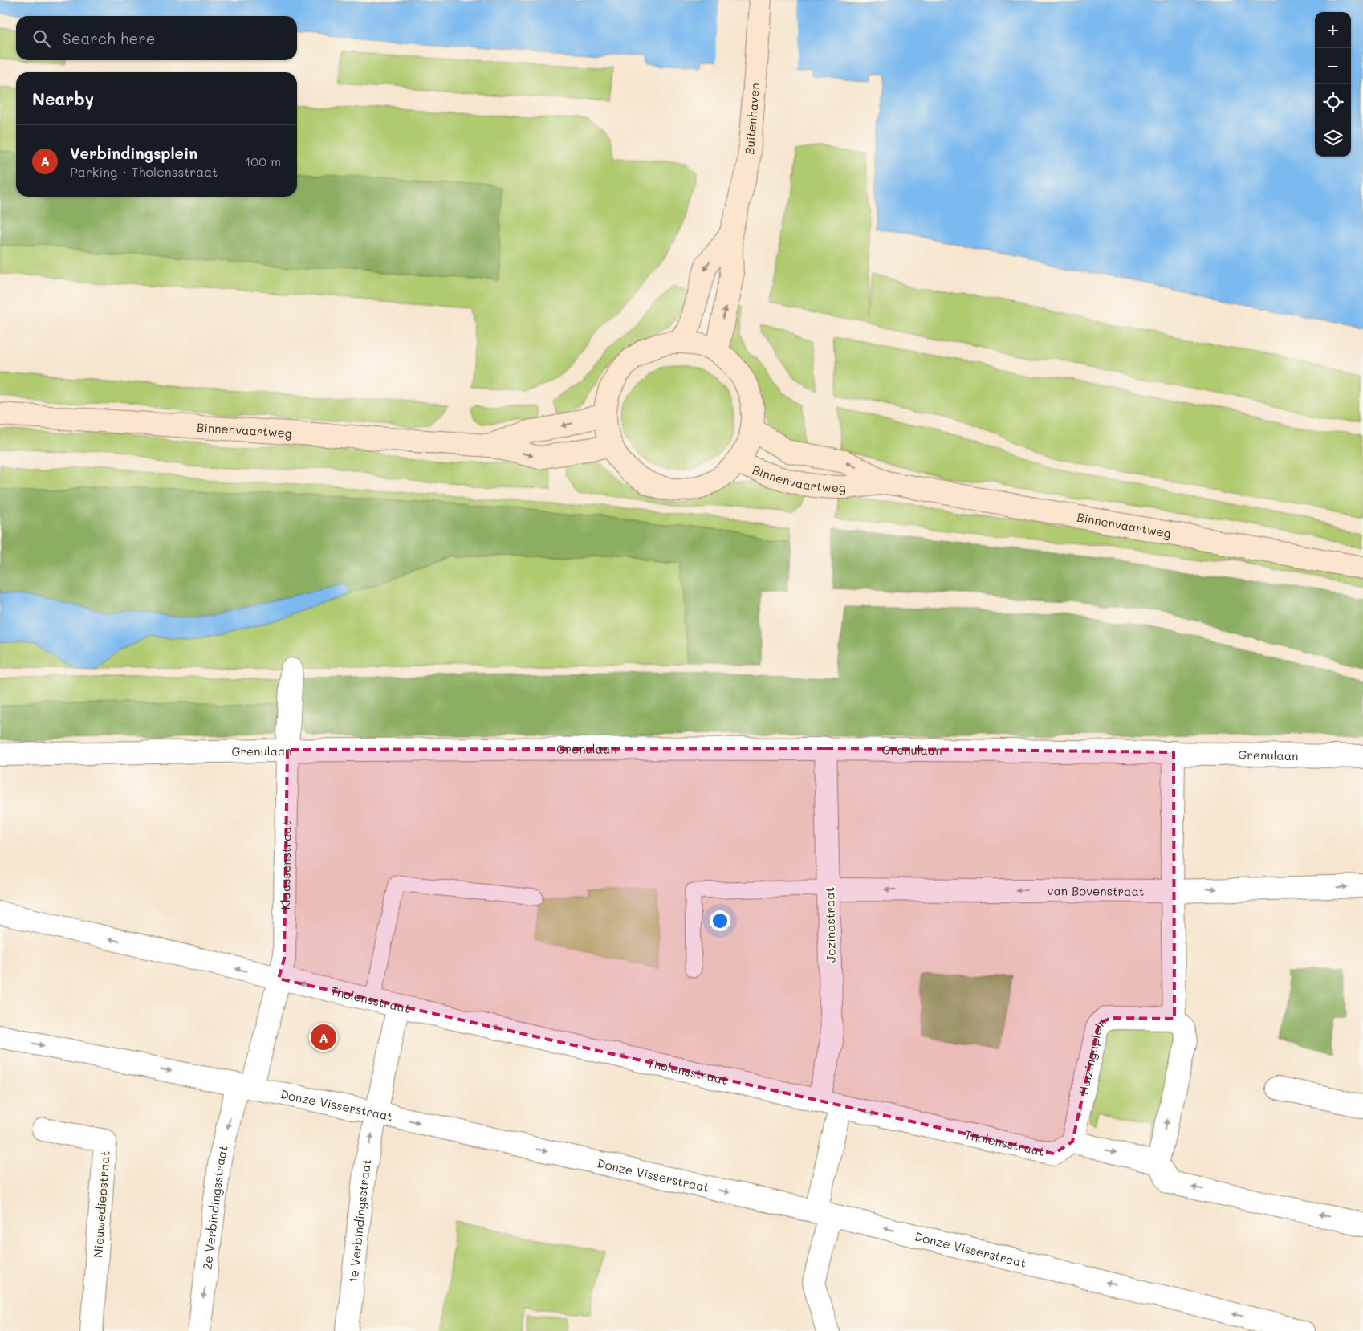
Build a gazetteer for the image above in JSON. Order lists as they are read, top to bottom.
{
  "streets": {
    "main road": ["Buitenhaven", "Binnenvaartweg"],
    "street": [
      "Grenulaan",
      "Klaassenstraat",
      "van Bovenstraat",
      "Jozinastraat",
      "Tholensstraat",
      "Huizingaplein",
      "Donze Visserstraat",
      "Nieuwediepstraat",
      "2e Verbindingsstraat",
      "1e Verbindingsstraat"
    ]
  },
  "crossings": [
    ["Grenulaan", "Klaassenstraat"],
    ["Grenulaan", "Jozinastraat"],
    ["Klaassenstraat", "Tholensstraat"],
    ["Klaassenstraat", "Donze Visserstraat"],
    ["Klaassenstraat", "2e Verbindingsstraat"],
    ["van Bovenstraat", "Jozinastraat"],
    ["Jozinastraat", "Tholensstraat"],
    ["Tholensstraat", "Huizingaplein"],
    ["Tholensstraat", "1e Verbindingsstraat"],
    ["Donze Visserstraat", "2e Verbindingsstraat"],
    ["Donze Visserstraat", "1e Verbindingsstraat"]
  ],
  "one_way": ["Huizingaplein", "2e Verbindingsstraat", "1e Verbindingsstraat"],
  "page": {
    "map_buttons": ["+", "−"],
    "search": "Search here",
    "heading": "Nearby",
    "list": [
      {
        "mark": "A",
        "name": "Verbindingsplein",
        "note": "Parking · Tholensstraat",
        "value": "100 m"
      }
    ],
    "pins": "A"
  }
}
